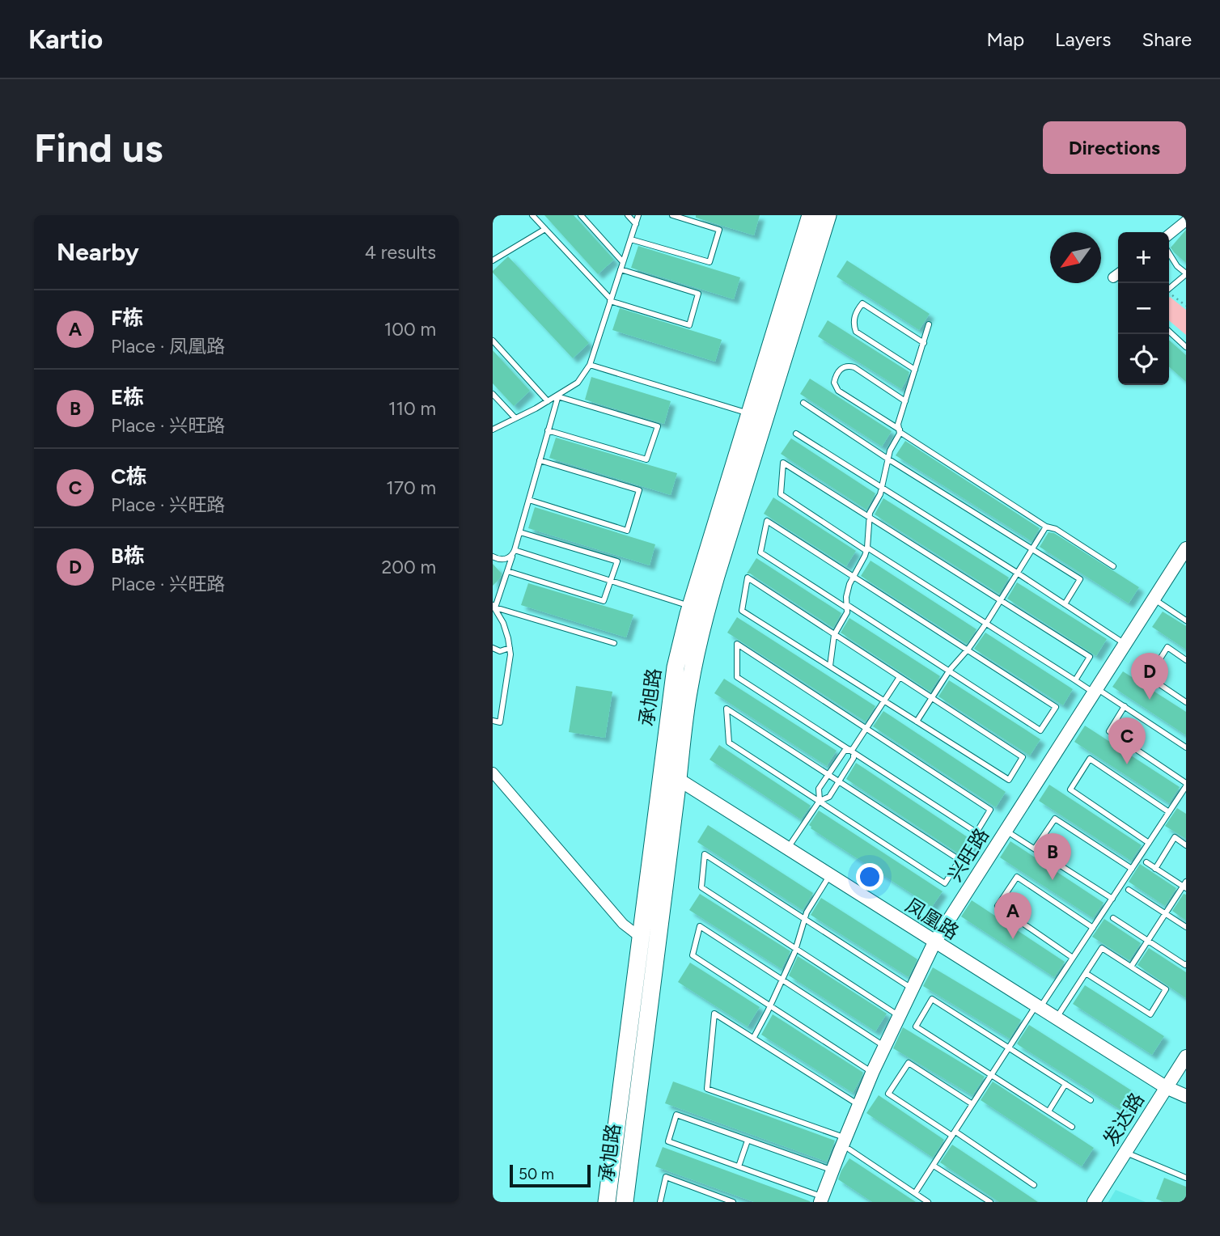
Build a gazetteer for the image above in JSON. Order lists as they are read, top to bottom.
{
  "streets": {
    "main road": ["承旭路"],
    "street": ["兴旺路", "凤凰路", "发达路"]
  },
  "crossings": [
    ["承旭路", "凤凰路"],
    ["兴旺路", "凤凰路"],
    ["凤凰路", "发达路"]
  ],
  "scale_bar": "50 m",
  "north": "bottom left",
  "page": {
    "header": "Kartio",
    "nav": ["Map", "Layers", "Share"],
    "buttons": "Directions",
    "title": "Find us",
    "heading": ["Nearby", "4 results"],
    "map_buttons": ["+", "−"],
    "list": [
      {
        "mark": "A",
        "name": "F栋",
        "note": "Place · 凤凰路",
        "value": "100 m"
      },
      {
        "mark": "B",
        "name": "E栋",
        "note": "Place · 兴旺路",
        "value": "110 m"
      },
      {
        "mark": "C",
        "name": "C栋",
        "note": "Place · 兴旺路",
        "value": "170 m"
      },
      {
        "mark": "D",
        "name": "B栋",
        "note": "Place · 兴旺路",
        "value": "200 m"
      }
    ],
    "pins": [
      "D",
      "C",
      "B",
      "A"
    ],
    "scale": "50 m"
  }
}
